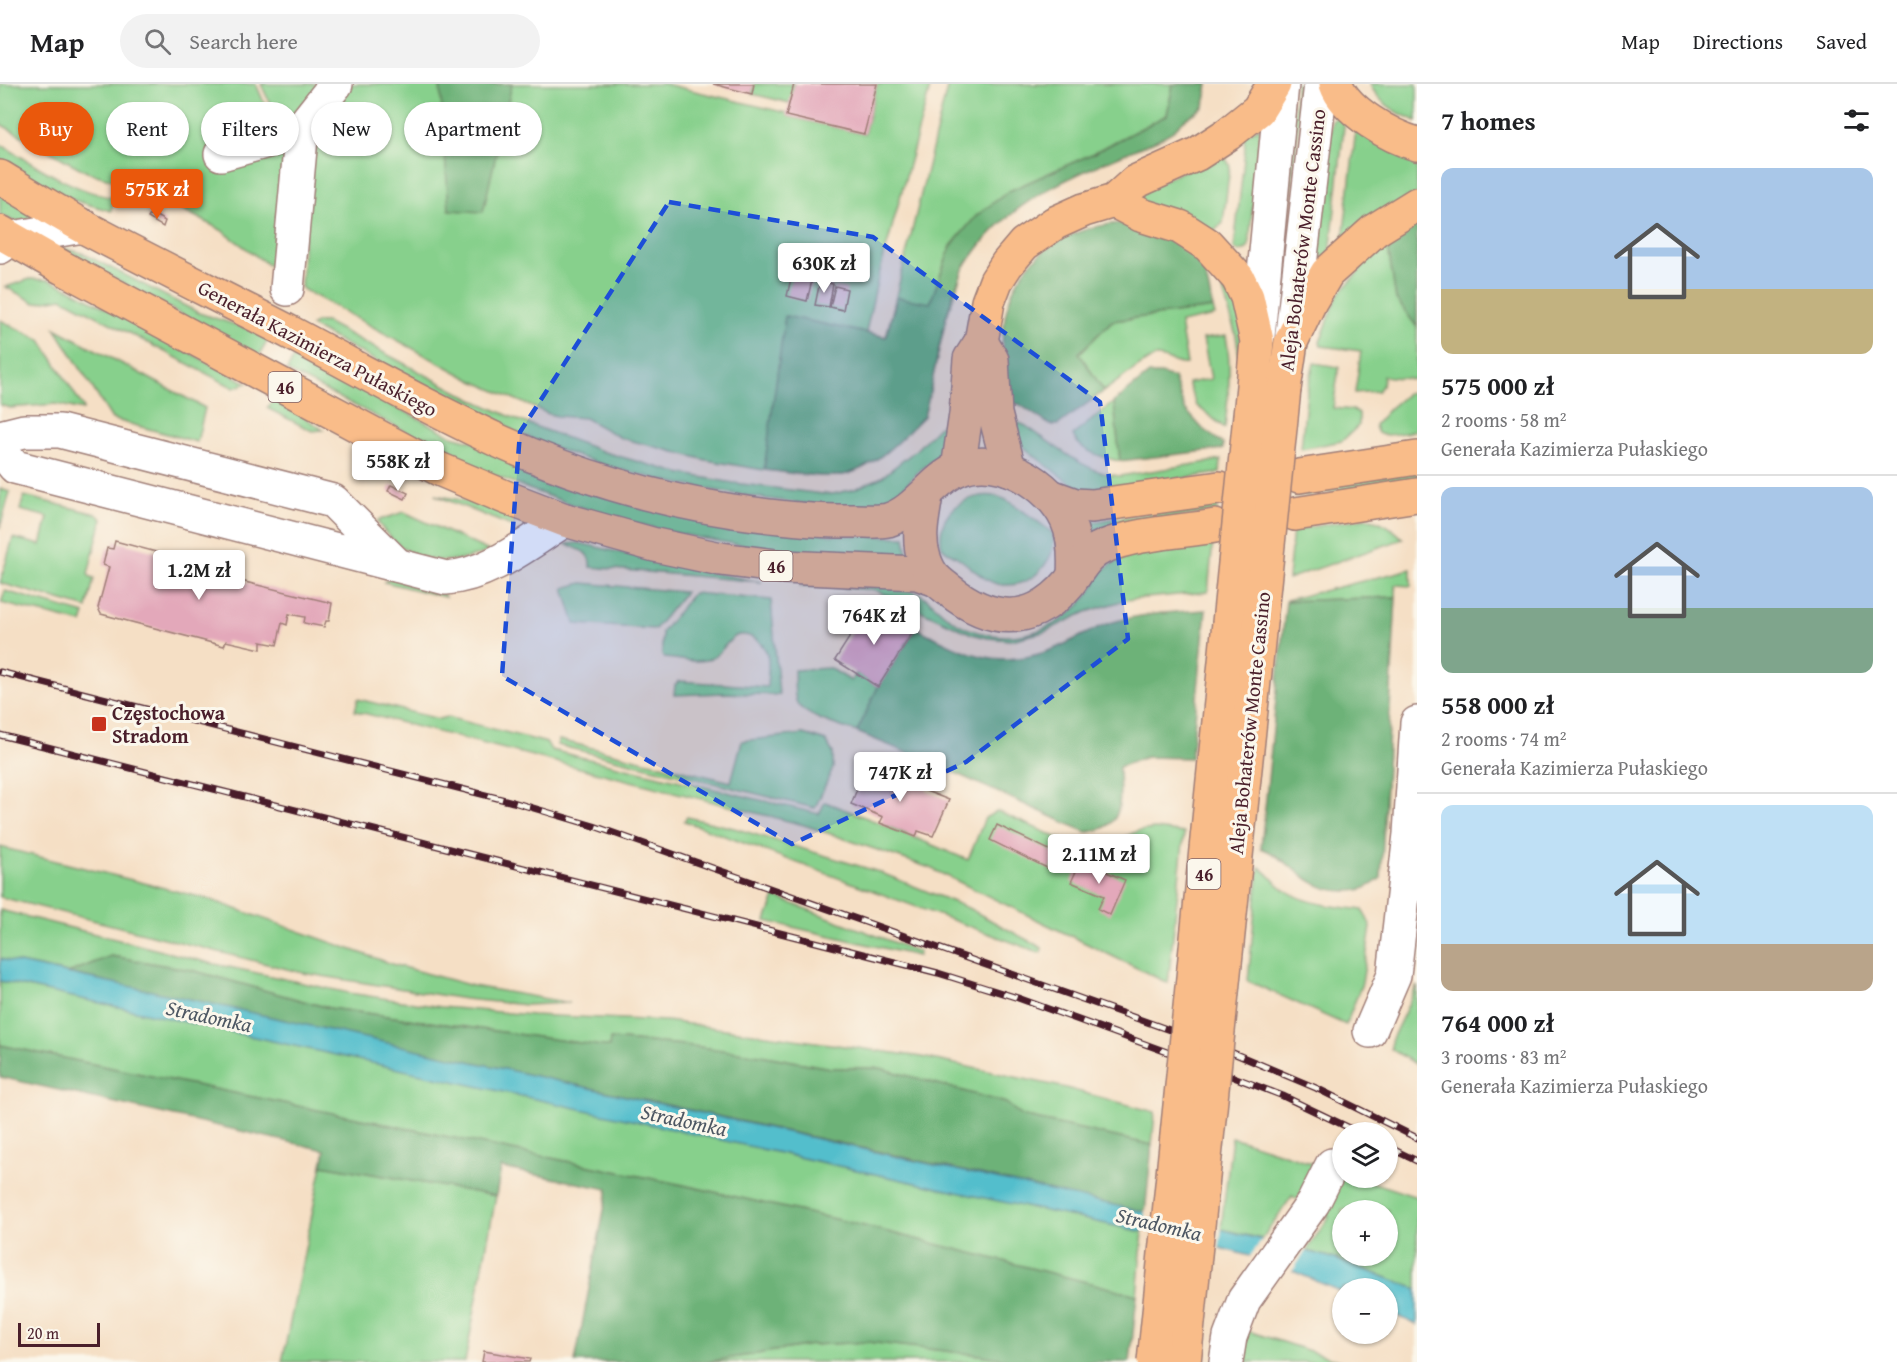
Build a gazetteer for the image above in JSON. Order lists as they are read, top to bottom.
{
  "streets": {
    "main road": ["Aleja Bohaterów Monte Cassino", "Generała Kazimierza Pułaskiego", "46"]
  },
  "crossings": [
    ["Generała Kazimierza Pułaskiego", "46"]
  ],
  "water": ["Stradomka"],
  "places": {
    "transit": ["Częstochowa Stradom"]
  },
  "scale_bar": "20 m",
  "page": {
    "header": "Map",
    "search": "Search here",
    "nav": ["Map", "Directions", "Saved"],
    "heading": "7 homes",
    "chip": [
      "Buy",
      "Rent",
      "Filters",
      "New",
      "Apartment"
    ],
    "list": [
      {
        "name": "575 000 zł",
        "note": "2 rooms · 58 m² · Generała Kazimierza Pułaskiego"
      },
      {
        "name": "558 000 zł",
        "note": "2 rooms · 74 m² · Generała Kazimierza Pułaskiego"
      },
      {
        "name": "764 000 zł",
        "note": "3 rooms · 83 m² · Generała Kazimierza Pułaskiego"
      }
    ],
    "price": [
      "575K zł",
      "630K zł",
      "558K zł",
      "1.2M zł",
      "764K zł",
      "747K zł",
      "2.11M zł"
    ],
    "map_buttons": ["+", "−"],
    "scale": "20 m"
  }
}
